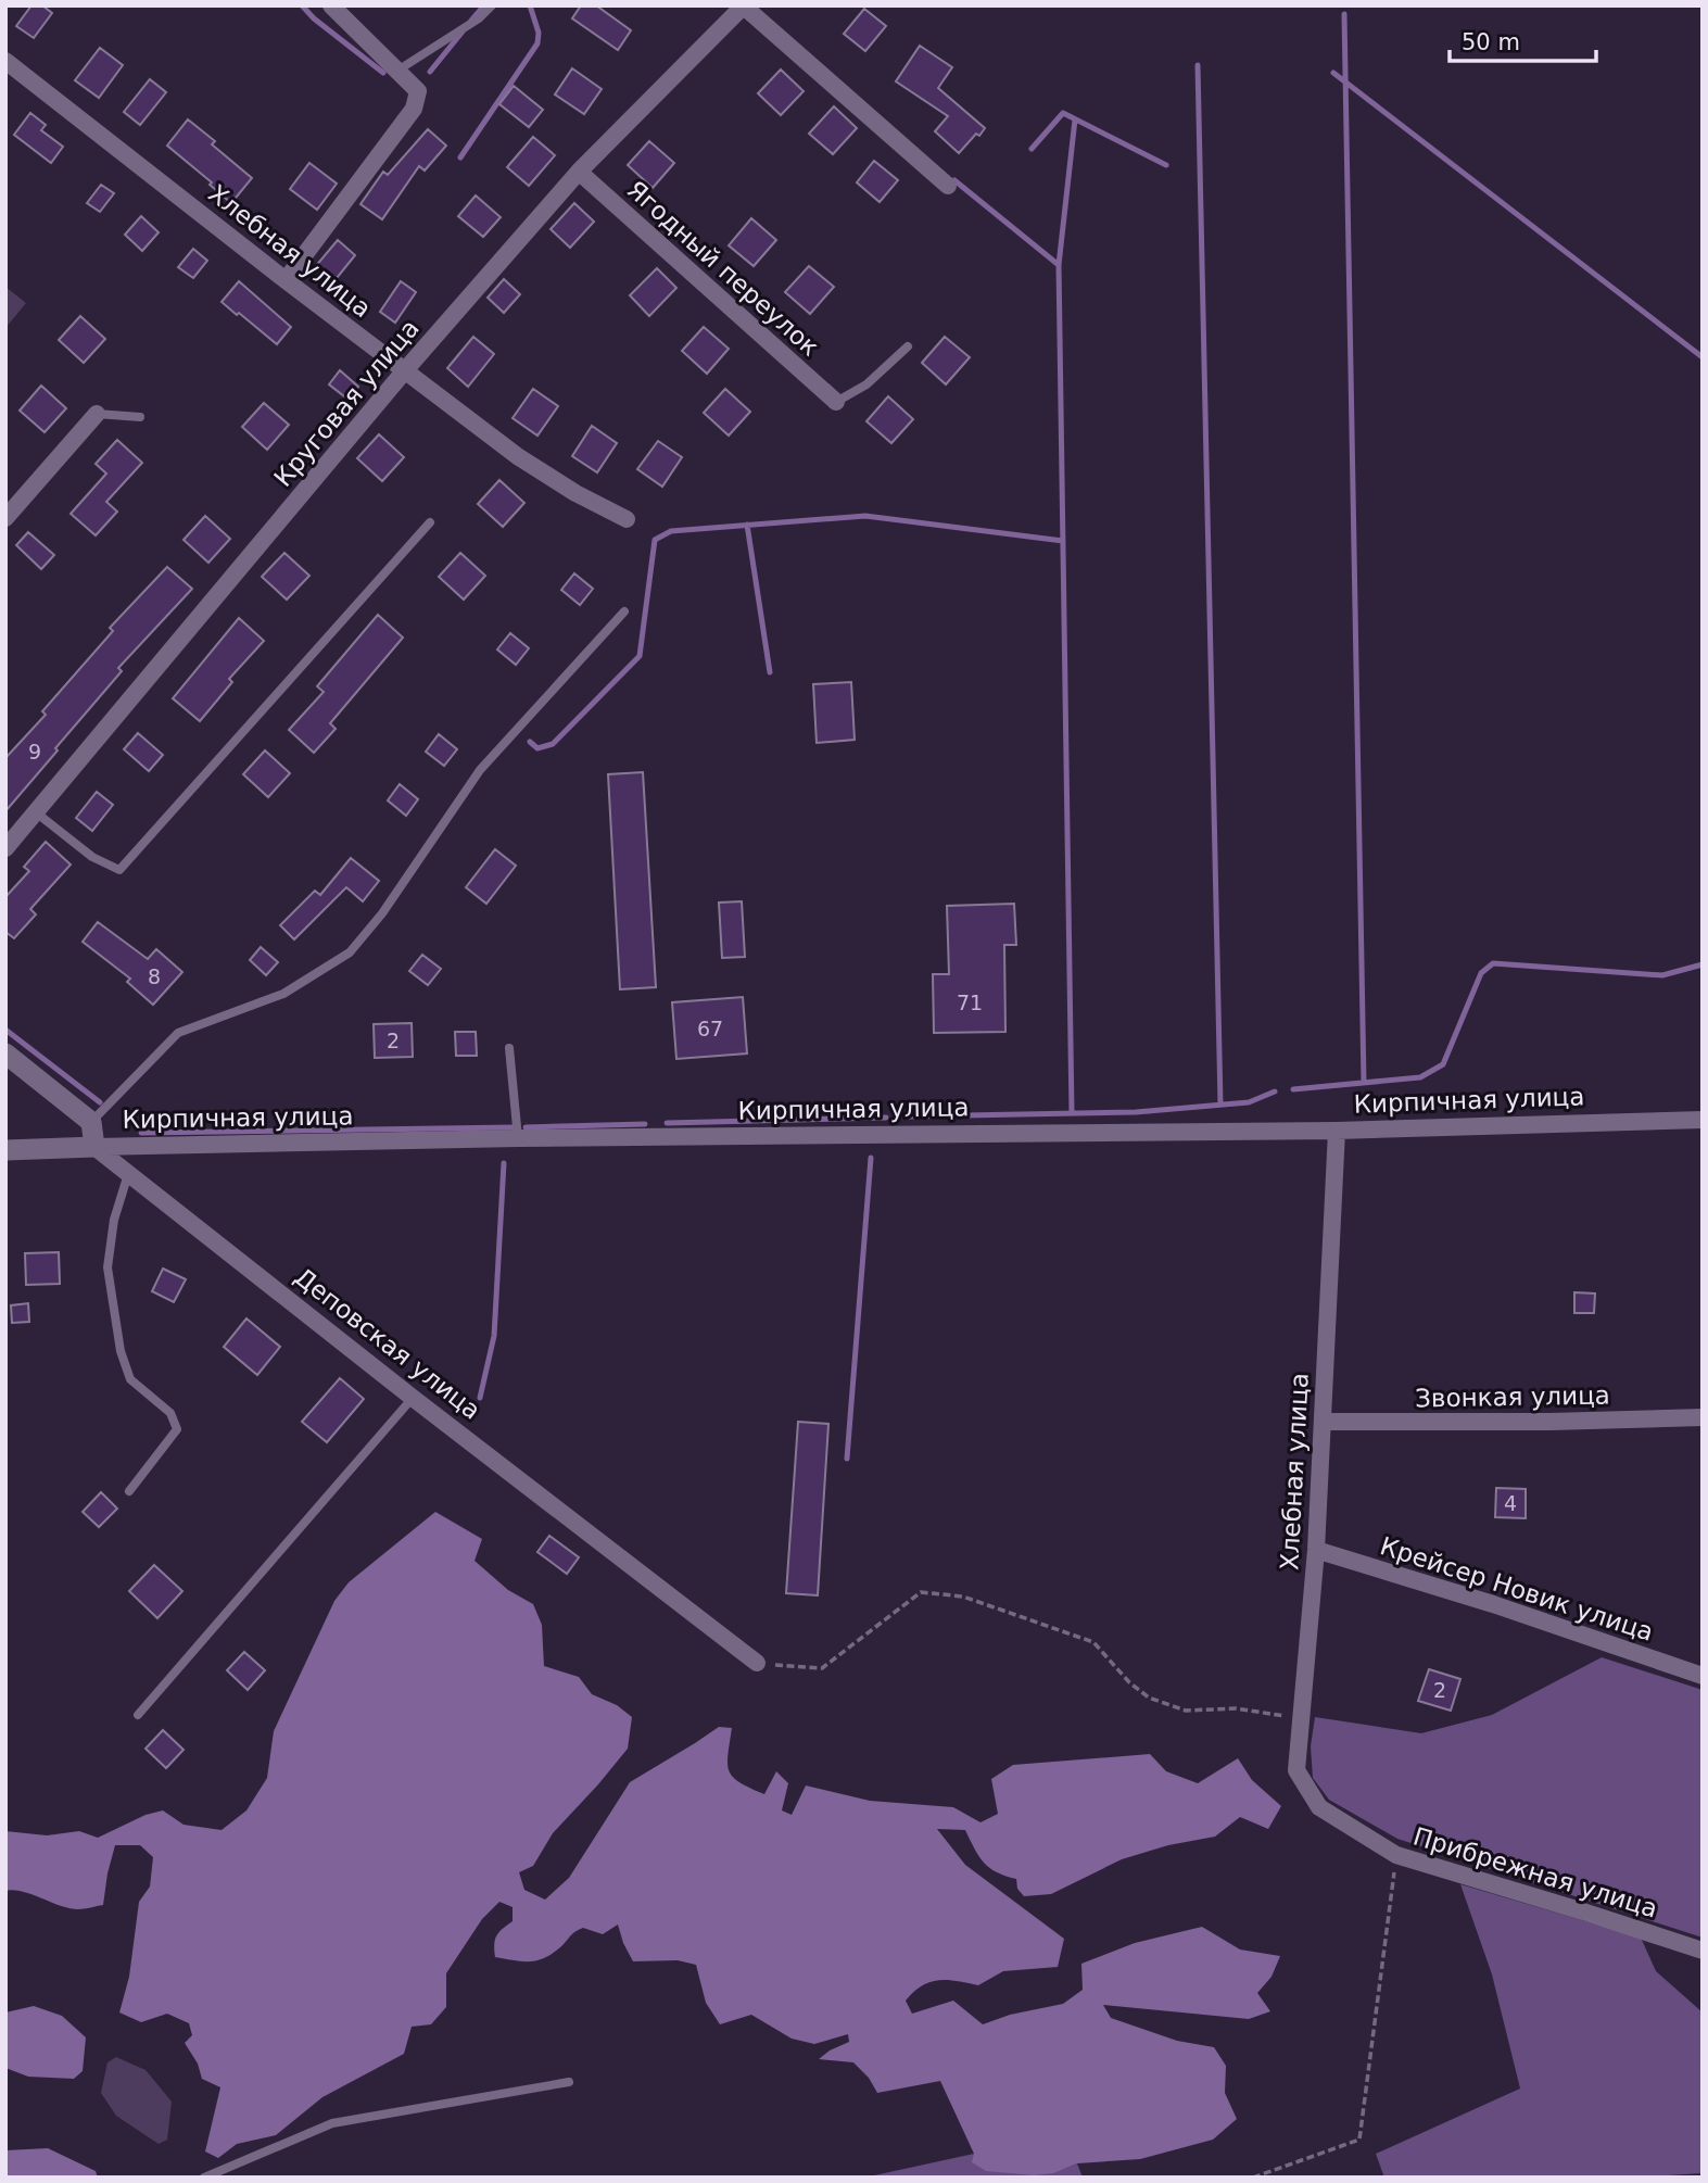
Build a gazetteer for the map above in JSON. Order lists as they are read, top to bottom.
{
  "streets": {
    "street": [
      "Хлебная улица",
      "Ягодный переулок",
      "Круговая улица",
      "Кирпичная улица",
      "Деповская улица",
      "Звонкая улица",
      "Крейсер Новик улица",
      "Прибрежная улица"
    ]
  },
  "crossings": [
    ["Хлебная улица", "Круговая улица"],
    ["Хлебная улица", "Кирпичная улица"],
    ["Хлебная улица", "Звонкая улица"],
    ["Хлебная улица", "Крейсер Новик улица"],
    ["Хлебная улица", "Прибрежная улица"],
    ["Ягодный переулок", "Круговая улица"],
    ["Кирпичная улица", "Деповская улица"]
  ],
  "house_numbers": [
    "9",
    "8",
    "71",
    "67",
    "2",
    "4",
    "2"
  ],
  "scale_bar": "50 m"
}
